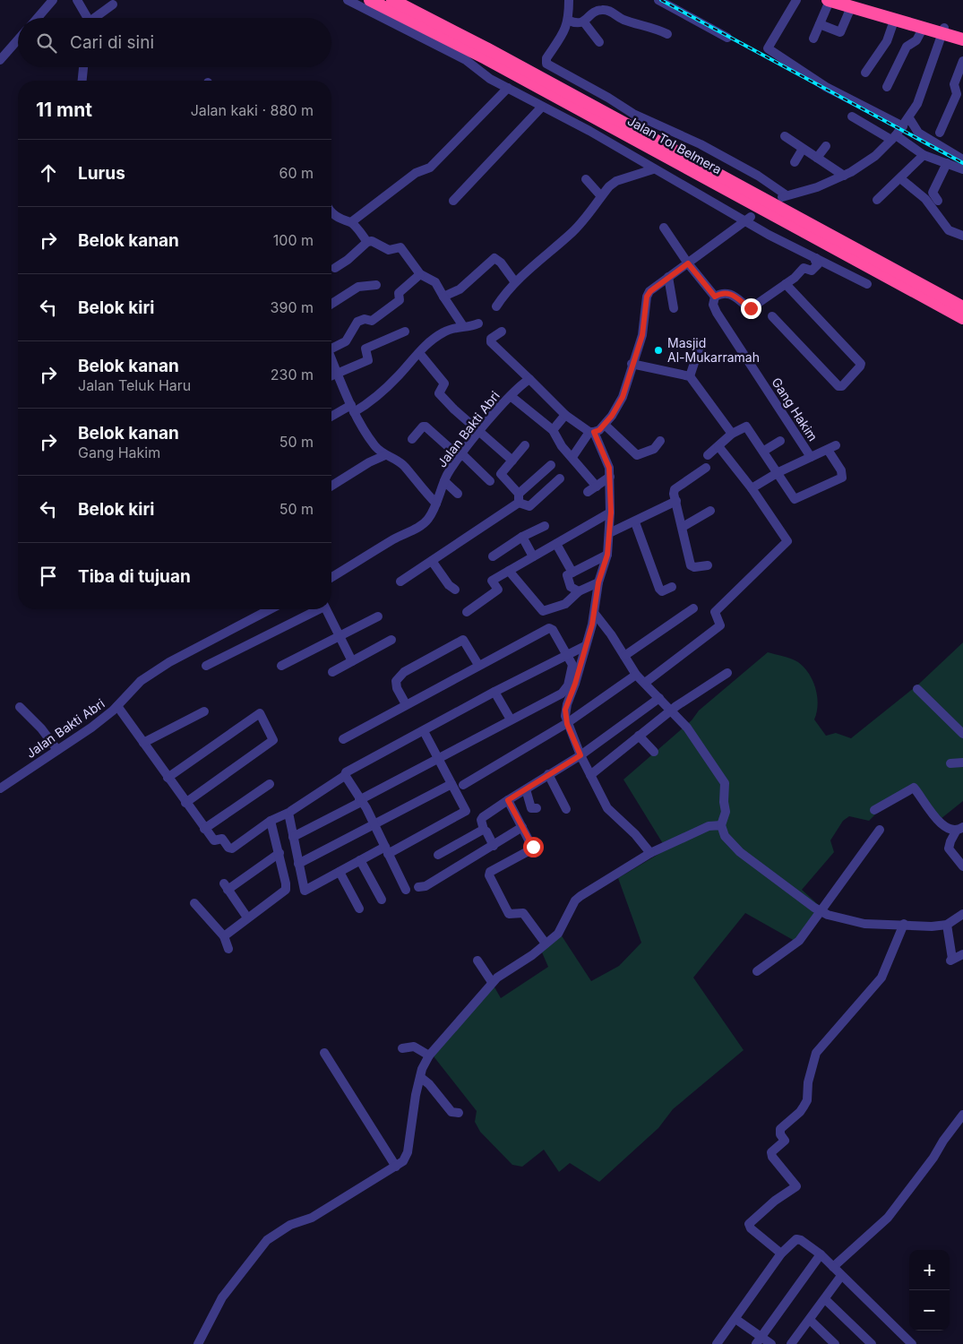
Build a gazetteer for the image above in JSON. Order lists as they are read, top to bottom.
{
  "streets": {
    "highway": ["Jalan Tol Belmera"],
    "street": ["Gang Hakim", "Jalan Bakti Abri"]
  },
  "places": ["Masjid Al-Mukarramah"],
  "page": {
    "search": "Cari di sini",
    "heading": ["11 mnt", "Jalan kaki · 880 m"],
    "list": [
      ["Lurus", "60 m"],
      ["Belok kanan", "100 m"],
      ["Belok kiri", "390 m"],
      ["Belok kanan", "Jalan Teluk Haru", "230 m"],
      ["Belok kanan", "Gang Hakim", "50 m"],
      ["Belok kiri", "50 m"],
      "Tiba di tujuan"
    ],
    "map_buttons": ["+", "−"]
  }
}
